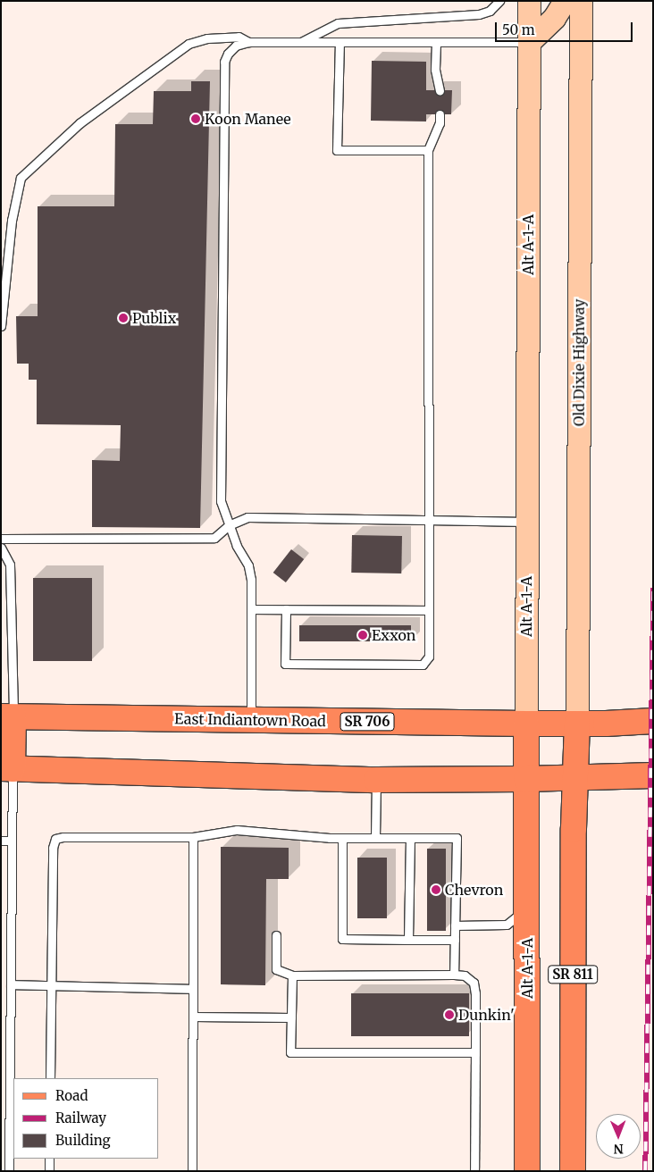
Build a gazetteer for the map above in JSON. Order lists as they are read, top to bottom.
{
  "streets": {
    "main road": [
      "Alt A-1-A",
      "Old Dixie Highway",
      "East Indiantown Road",
      "SR 706",
      "SR 811"
    ]
  },
  "crossings": [
    ["Alt A-1-A", "East Indiantown Road"],
    ["Alt A-1-A", "SR 706"],
    ["Alt A-1-A", "SR 811"],
    ["Old Dixie Highway", "SR 706"],
    ["Old Dixie Highway", "SR 811"],
    ["East Indiantown Road", "SR 706"],
    ["SR 706", "SR 811"]
  ],
  "places": [
    "Koon Manee",
    "Publix",
    "Exxon",
    "Chevron",
    "Dunkin'"
  ],
  "legend": ["Road", "Railway", "Building"],
  "scale_bar": "50 m",
  "north": "bottom"
}
